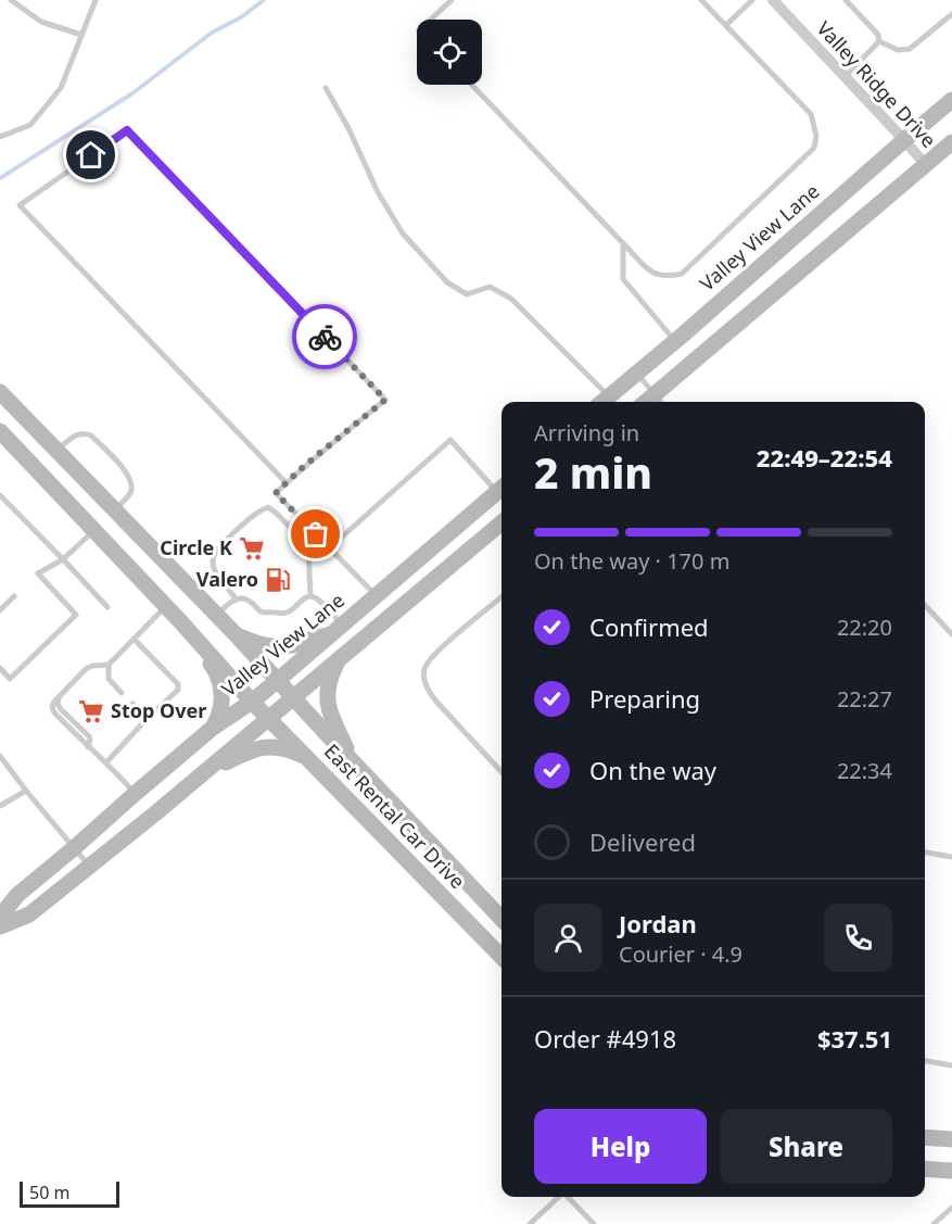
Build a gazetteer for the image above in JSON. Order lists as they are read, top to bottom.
{
  "streets": {
    "main road": ["Valley View Lane", "East Rental Car Drive"],
    "street": ["Valley Ridge Drive"]
  },
  "crossings": [
    ["Valley Ridge Drive", "Valley View Lane"],
    ["Valley View Lane", "East Rental Car Drive"]
  ],
  "places": {
    "supermarket": ["Circle K", "Stop Over"],
    "fuel station": ["Valero"]
  },
  "scale_bar": "50 m",
  "page": {
    "heading": ["2 min", "Arriving in", "22:49–22:54"],
    "panel": [
      "Jordan",
      "Courier · 4.9",
      "Order #4918",
      "$37.51"
    ],
    "bar": "On the way · 170 m",
    "list": [
      ["Confirmed", "22:20"],
      ["Preparing", "22:27"],
      ["On the way", "22:34"],
      "Delivered"
    ],
    "buttons": ["Help", "Share"],
    "scale": "50 m"
  }
}
